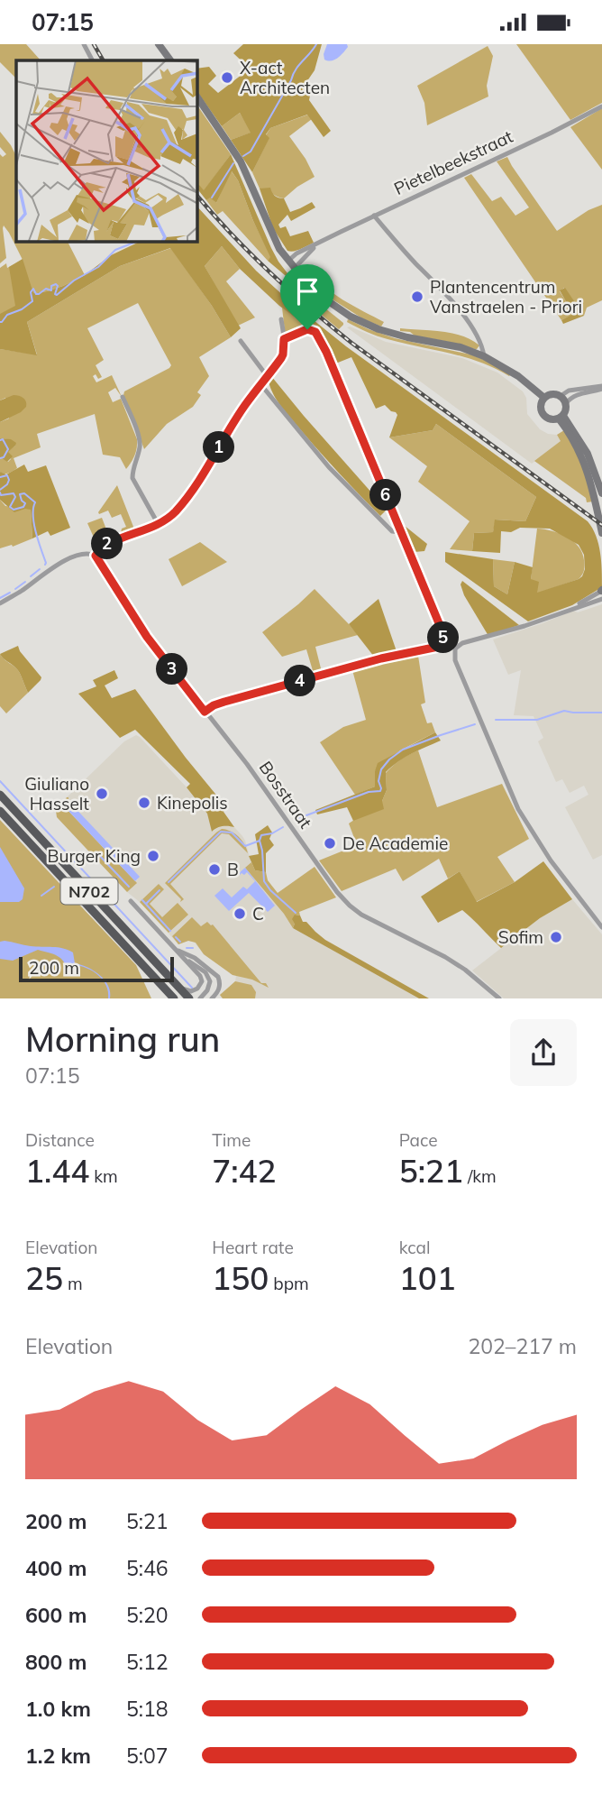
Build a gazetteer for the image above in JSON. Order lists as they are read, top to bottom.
{
  "streets": {
    "highway": ["N702"],
    "street": ["Pietelbeekstraat", "Bosstraat"]
  },
  "places": [
    "X-act Architecten",
    "Plantencentrum Vanstraelen - Priori",
    "Giuliano Hasselt",
    "Kinepolis",
    "De Academie",
    "Burger King",
    "B",
    "C",
    "Sofim"
  ],
  "scale_bar": "200 m",
  "page": {
    "status": "07:15",
    "pins": [
      "1",
      "6",
      "2",
      "5",
      "3",
      "4"
    ],
    "scale": "200 m",
    "heading": ["Morning run", "07:15"],
    "stats": [
      ["Distance", "1.44 km"],
      ["Time", "7:42"],
      ["Pace", "5:21 /km"],
      ["Elevation", "25 m"],
      ["Heart rate", "150 bpm"],
      ["kcal", "101"]
    ],
    "chart": ["Elevation", "202–217 m"],
    "list": [
      {
        "name": "200 m",
        "note": "5:21"
      },
      {
        "name": "400 m",
        "note": "5:46"
      },
      {
        "name": "600 m",
        "note": "5:20"
      },
      {
        "name": "800 m",
        "note": "5:12"
      },
      {
        "name": "1.0 km",
        "note": "5:18"
      },
      {
        "name": "1.2 km",
        "note": "5:07"
      }
    ]
  }
}
